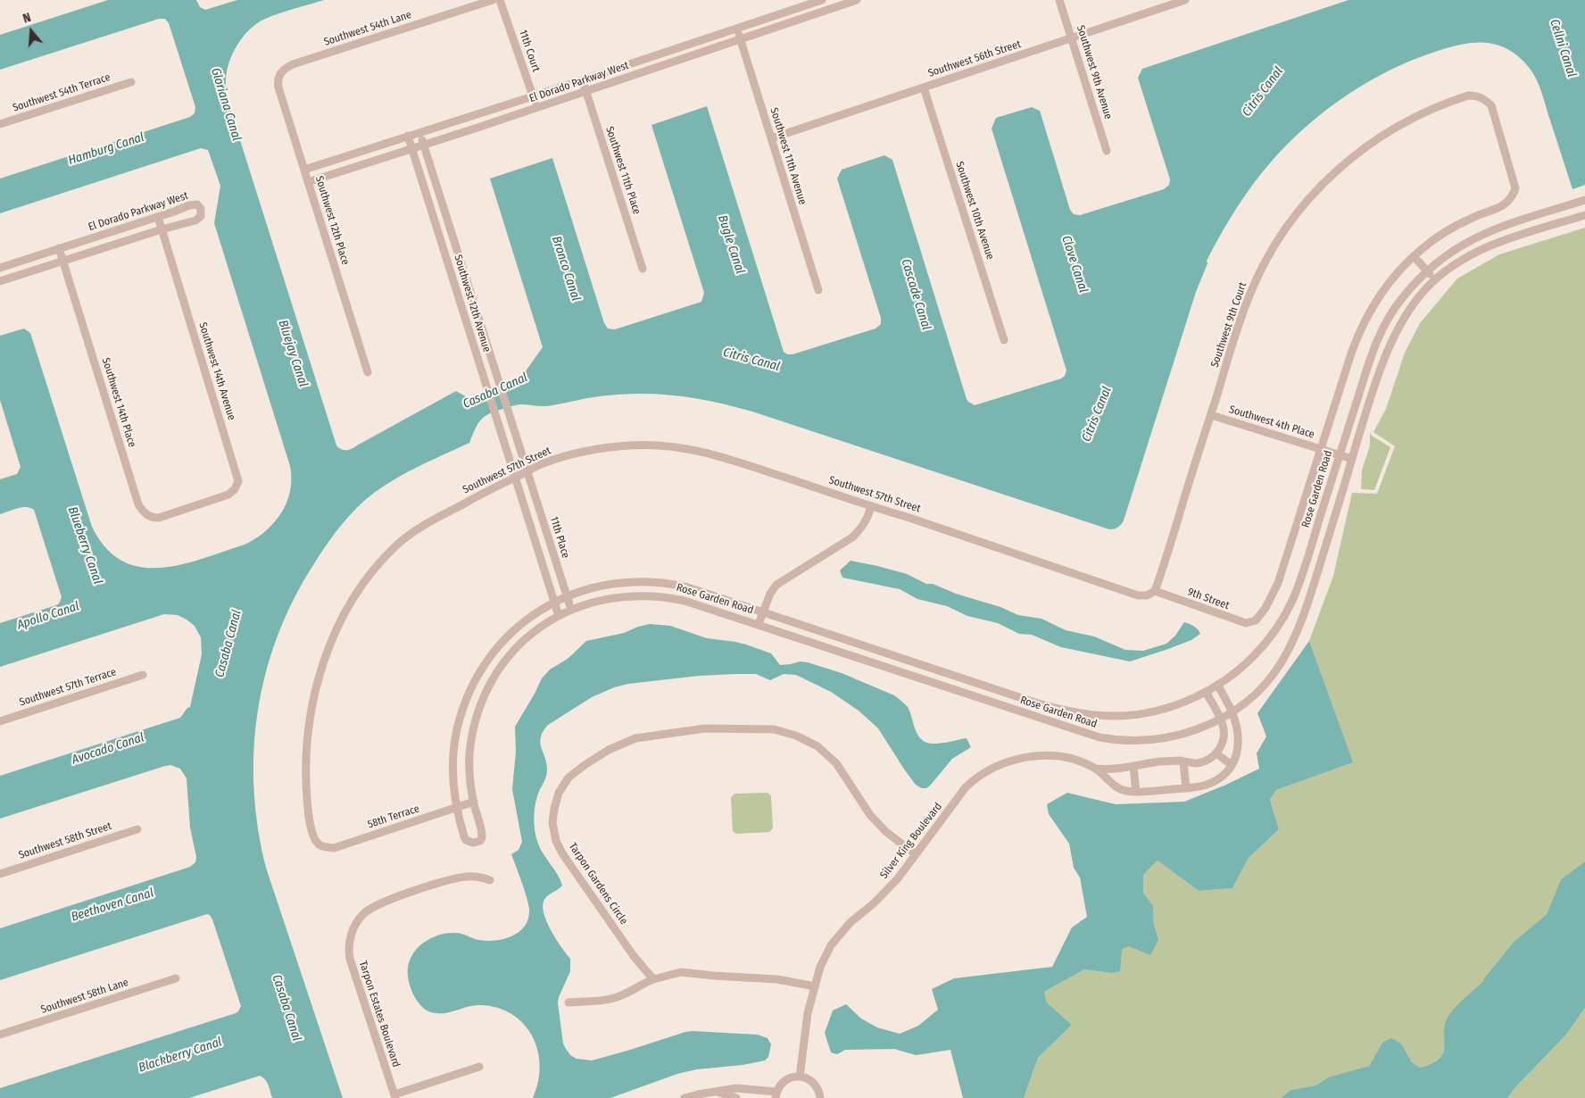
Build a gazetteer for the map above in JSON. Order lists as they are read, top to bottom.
{
  "streets": {
    "street": [
      "Southwest 54th Lane",
      "11th Court",
      "Southwest 56th Street",
      "Southwest 9th Avenue",
      "El Dorado Parkway West",
      "Southwest 54th Terrace",
      "Southwest 11th Avenue",
      "Southwest 11th Place",
      "Southwest 10th Avenue",
      "Southwest 12th Place",
      "Southwest 12th Avenue",
      "Southwest 9th Court",
      "Southwest 14th Avenue",
      "Southwest 14th Place",
      "Southwest 4th Place",
      "Southwest 57th Street",
      "Rose Garden Road",
      "11th Place",
      "9th Street",
      "Southwest 57th Terrace",
      "58th Terrace",
      "Southwest 58th Street",
      "Silver King Boulevard",
      "Tarpon Gardens Circle",
      "Southwest 58th Lane",
      "Tarpon Estates Boulevard"
    ]
  },
  "crossings": [
    ["Southwest 54th Lane", "Southwest 12th Place"],
    ["11th Court", "El Dorado Parkway West"],
    ["Southwest 56th Street", "Southwest 9th Avenue"],
    ["Southwest 56th Street", "Southwest 11th Avenue"],
    ["Southwest 56th Street", "Southwest 10th Avenue"],
    ["El Dorado Parkway West", "Southwest 11th Avenue"],
    ["El Dorado Parkway West", "Southwest 11th Place"],
    ["El Dorado Parkway West", "Southwest 12th Place"],
    ["El Dorado Parkway West", "Southwest 12th Avenue"],
    ["El Dorado Parkway West", "Southwest 14th Avenue"],
    ["El Dorado Parkway West", "Southwest 14th Place"],
    ["Southwest 12th Avenue", "Southwest 57th Street"],
    ["Southwest 12th Avenue", "11th Place"],
    ["Southwest 9th Court", "Southwest 4th Place"],
    ["Southwest 9th Court", "Southwest 57th Street"],
    ["Southwest 9th Court", "Rose Garden Road"],
    ["Southwest 9th Court", "9th Street"],
    ["Southwest 14th Avenue", "Southwest 14th Place"],
    ["Southwest 4th Place", "Rose Garden Road"],
    ["Southwest 57th Street", "11th Place"],
    ["Southwest 57th Street", "9th Street"],
    ["Southwest 57th Street", "58th Terrace"],
    ["Rose Garden Road", "11th Place"],
    ["Rose Garden Road", "9th Street"],
    ["Rose Garden Road", "58th Terrace"],
    ["Rose Garden Road", "Silver King Boulevard"],
    ["Silver King Boulevard", "Tarpon Gardens Circle"]
  ],
  "water": [
    "Cellni Canal",
    "Citris Canal",
    "Gloriana Canal",
    "Hamburg Canal",
    "Bugle Canal",
    "Clove Canal",
    "Bronco Canal",
    "Cascade Canal",
    "Bluejay Canal",
    "Casaba Canal",
    "Blueberry Canal",
    "Apollo Canal",
    "Avocado Canal",
    "Beethoven Canal",
    "Blackberry Canal"
  ],
  "north": "top"
}
